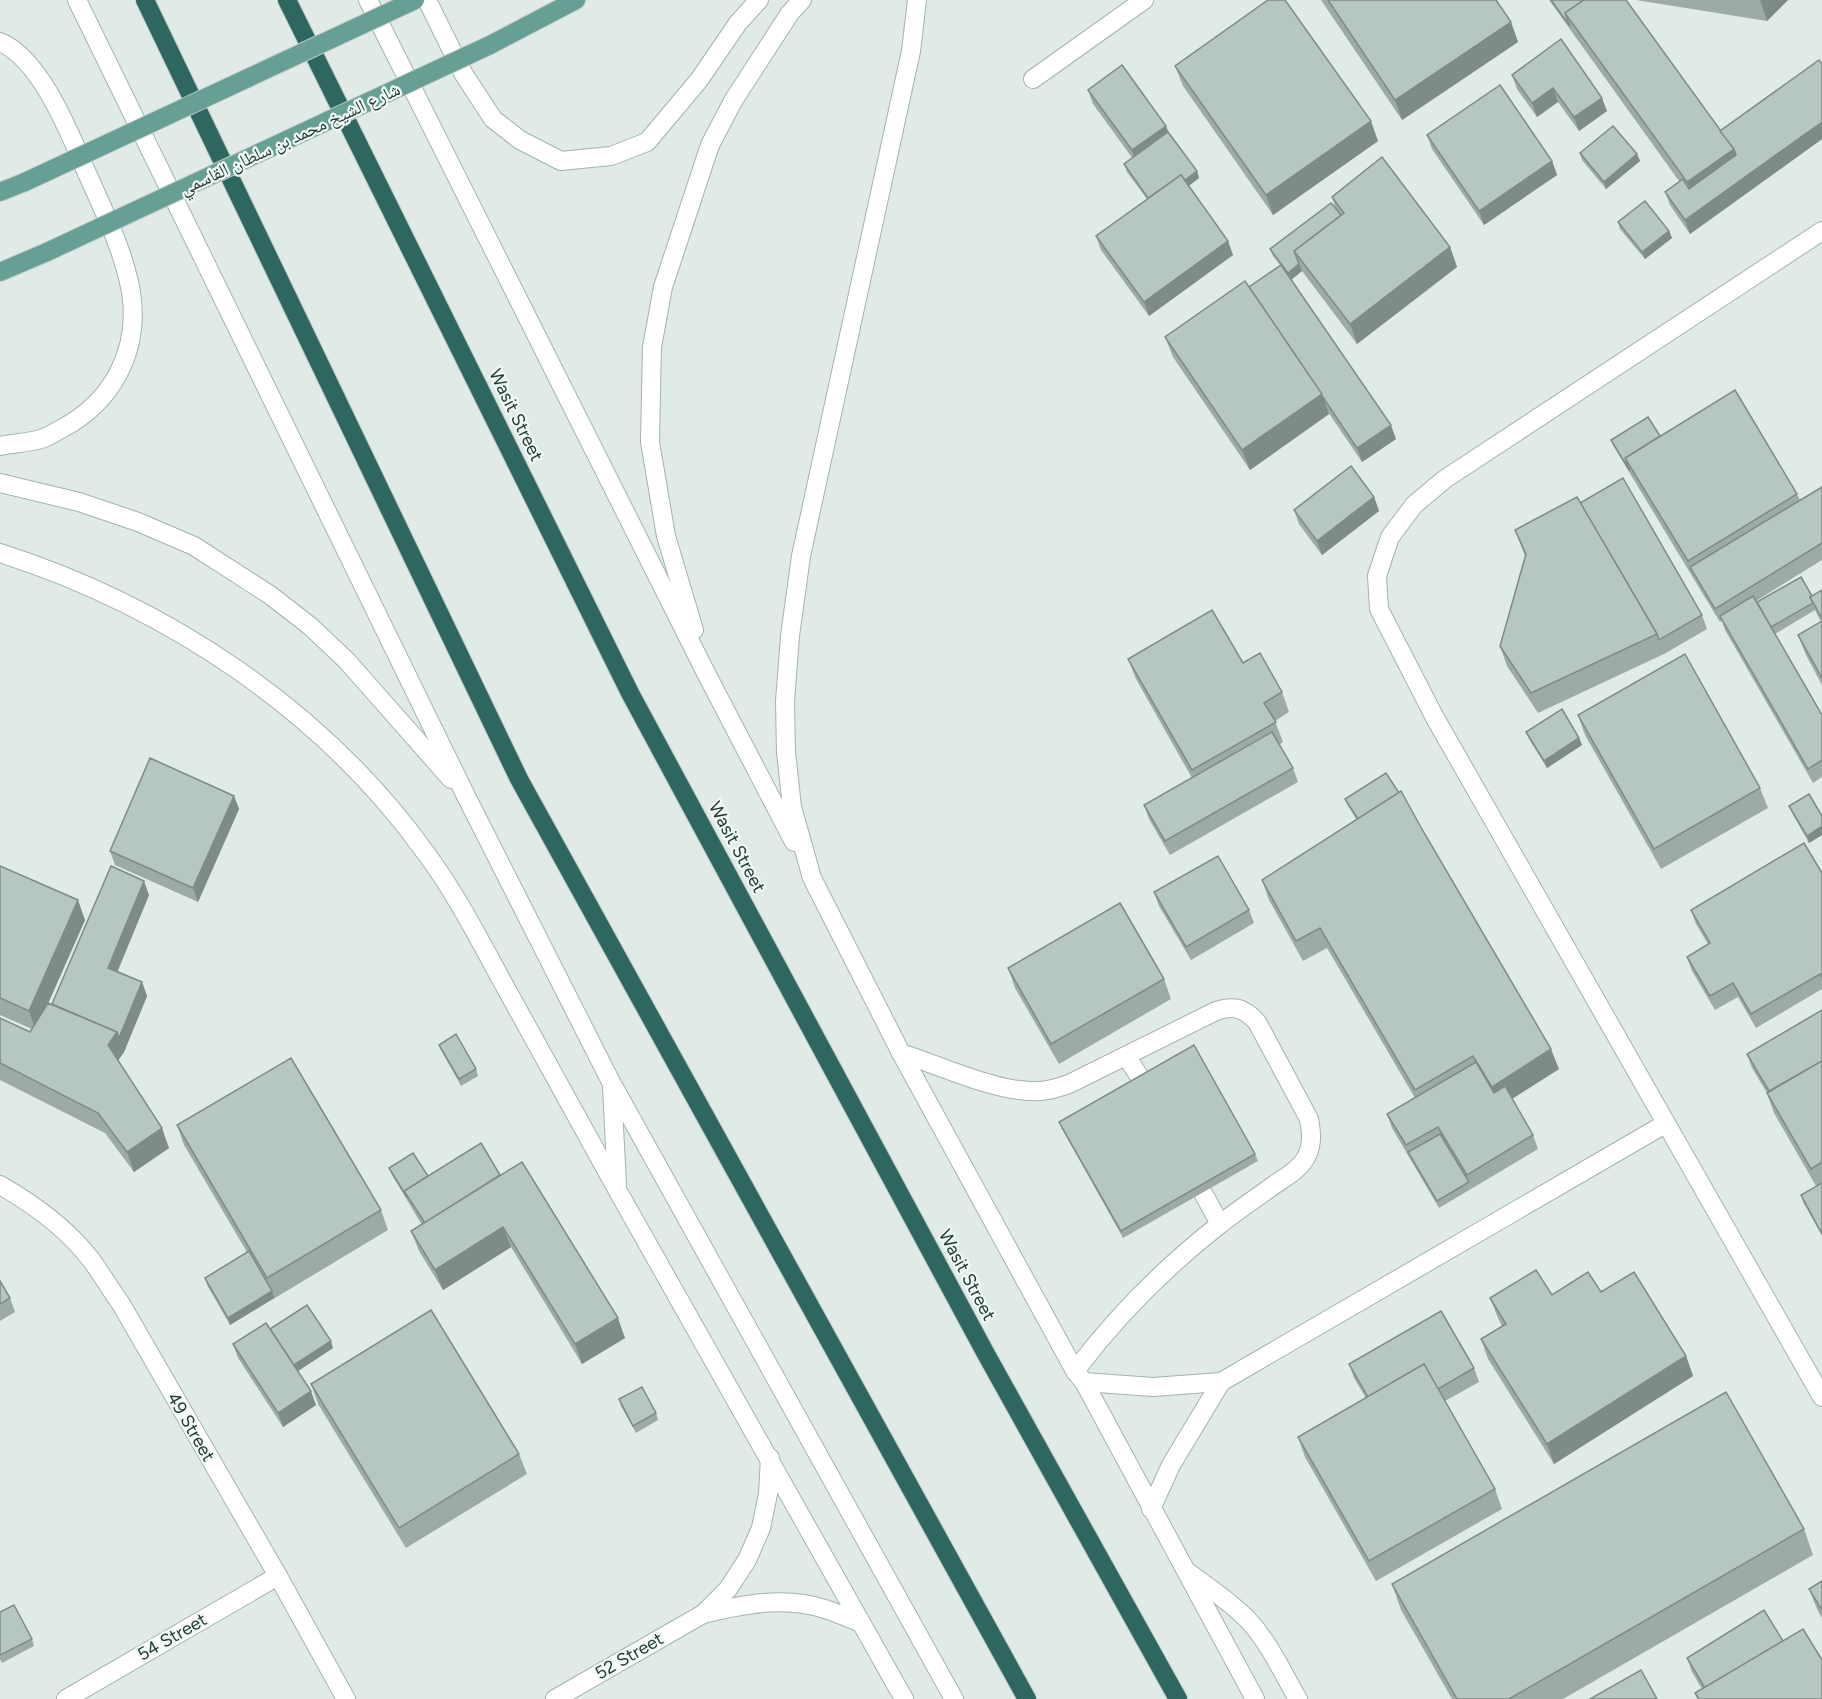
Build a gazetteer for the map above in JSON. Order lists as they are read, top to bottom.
{
  "streets": {
    "highway": ["Wasit Street"],
    "main road": ["شارع الشيخ محمد بن سلطان القاسمي"],
    "street": ["49 Street", "54 Street", "52 Street"]
  },
  "crossings": [
    ["49 Street", "54 Street"]
  ]
}
